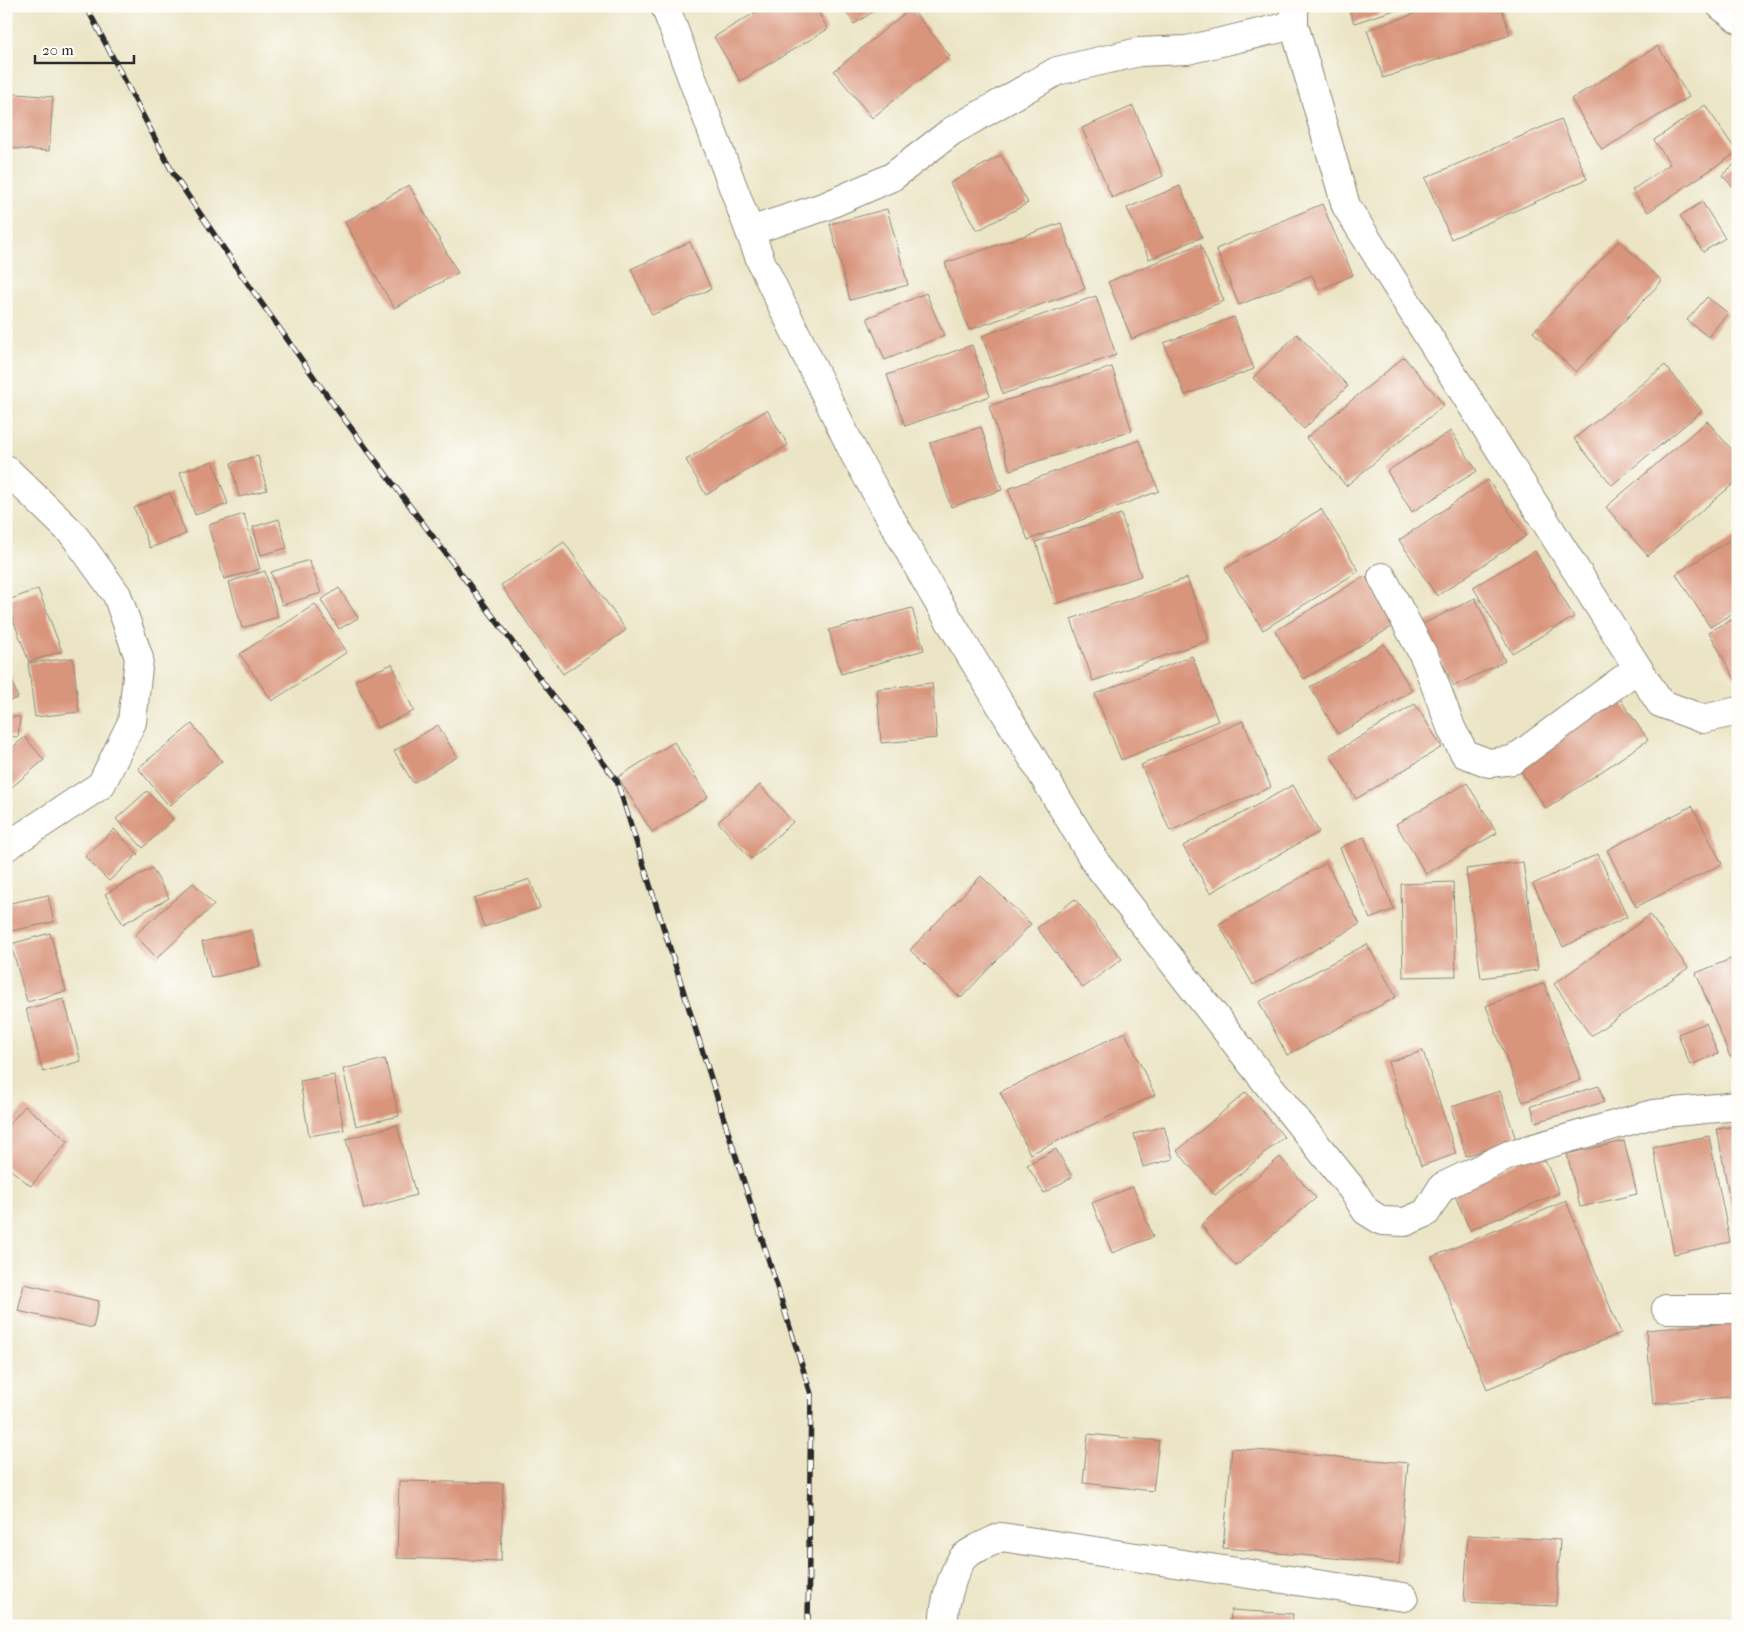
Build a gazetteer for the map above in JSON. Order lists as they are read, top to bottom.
{
  "scale_bar": "20 m"
}
